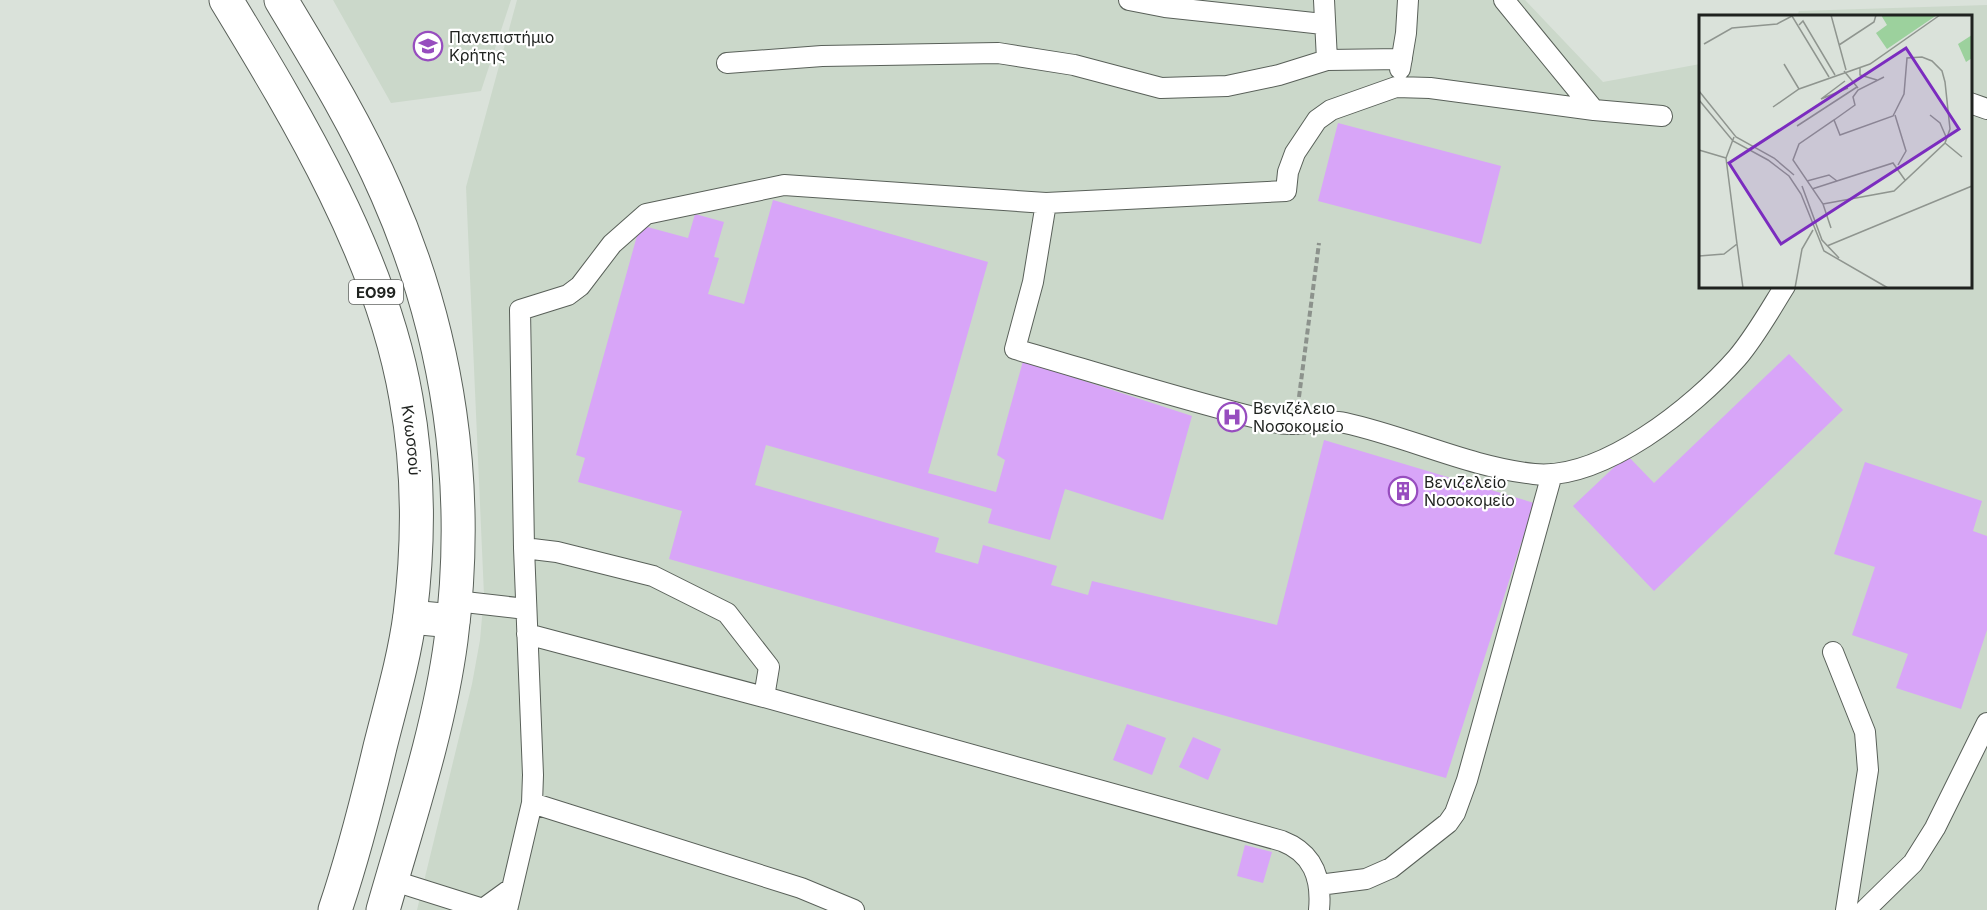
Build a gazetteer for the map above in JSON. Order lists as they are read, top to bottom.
{
  "streets": {
    "main road": ["ΕΟ99", "Κνωσσού"]
  },
  "places": {
    "school or university": ["Πανεπιστήμιο Κρήτης"],
    "hospital": ["Βενιζέλειο Νοσοκομείο"],
    "building": ["Βενιζελείο Νοσοκομείο"]
  }
}
